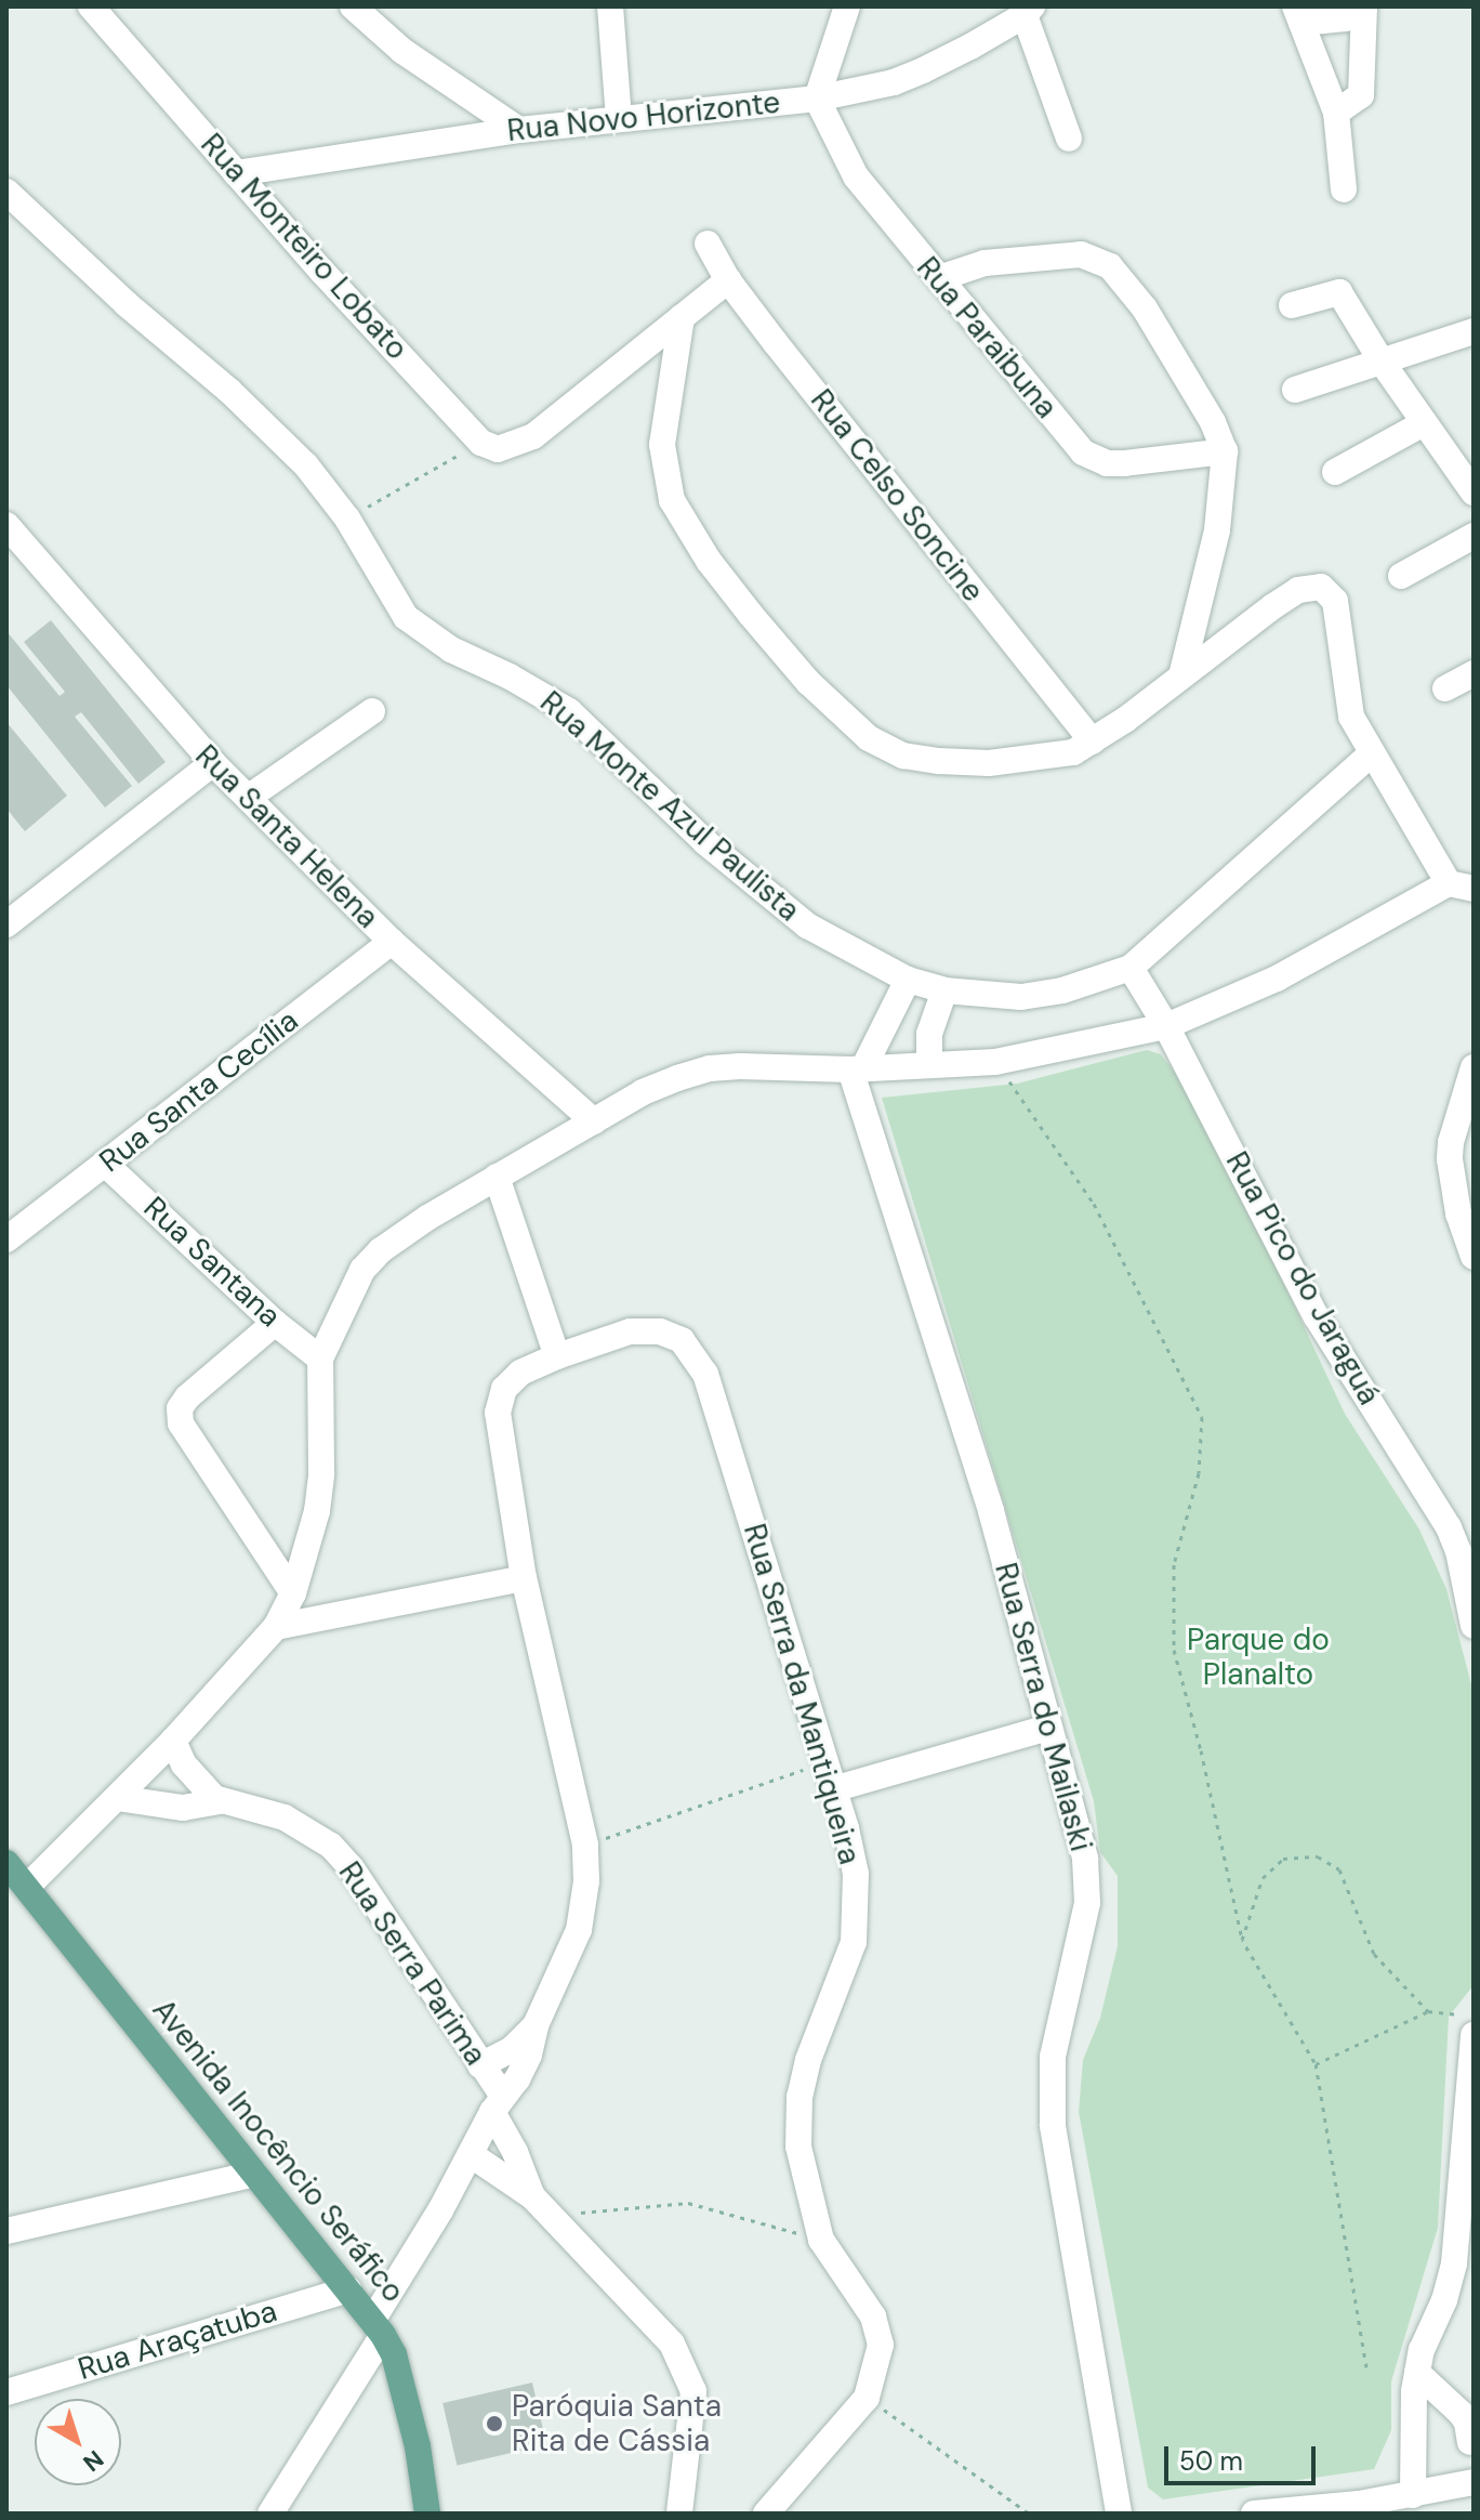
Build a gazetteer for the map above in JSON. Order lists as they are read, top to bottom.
{
  "streets": {
    "main road": ["Avenida Inocêncio Seráfico"],
    "street": [
      "Rua Novo Horizonte",
      "Rua Monteiro Lobato",
      "Rua Paraibuna",
      "Rua Celso Soncine",
      "Rua Monte Azul Paulista",
      "Rua Santa Helena",
      "Rua Santa Cecília",
      "Rua Santana",
      "Rua Pico do Jaraguá",
      "Rua Serra da Mantiqueira",
      "Rua Serra do Mailaski",
      "Rua Serra Parima",
      "Rua Araçatuba"
    ]
  },
  "crossings": [
    ["Rua Novo Horizonte", "Rua Monteiro Lobato"],
    ["Rua Novo Horizonte", "Rua Paraibuna"],
    ["Rua Monte Azul Paulista", "Rua Pico do Jaraguá"],
    ["Rua Santa Helena", "Rua Santa Cecília"],
    ["Rua Santa Cecília", "Rua Santana"],
    ["Avenida Inocêncio Seráfico", "Rua Araçatuba"]
  ],
  "parks": ["Parque do Planalto"],
  "places": ["Paróquia Santa Rita de Cássia"],
  "scale_bar": "50 m",
  "north": "bottom right"
}
